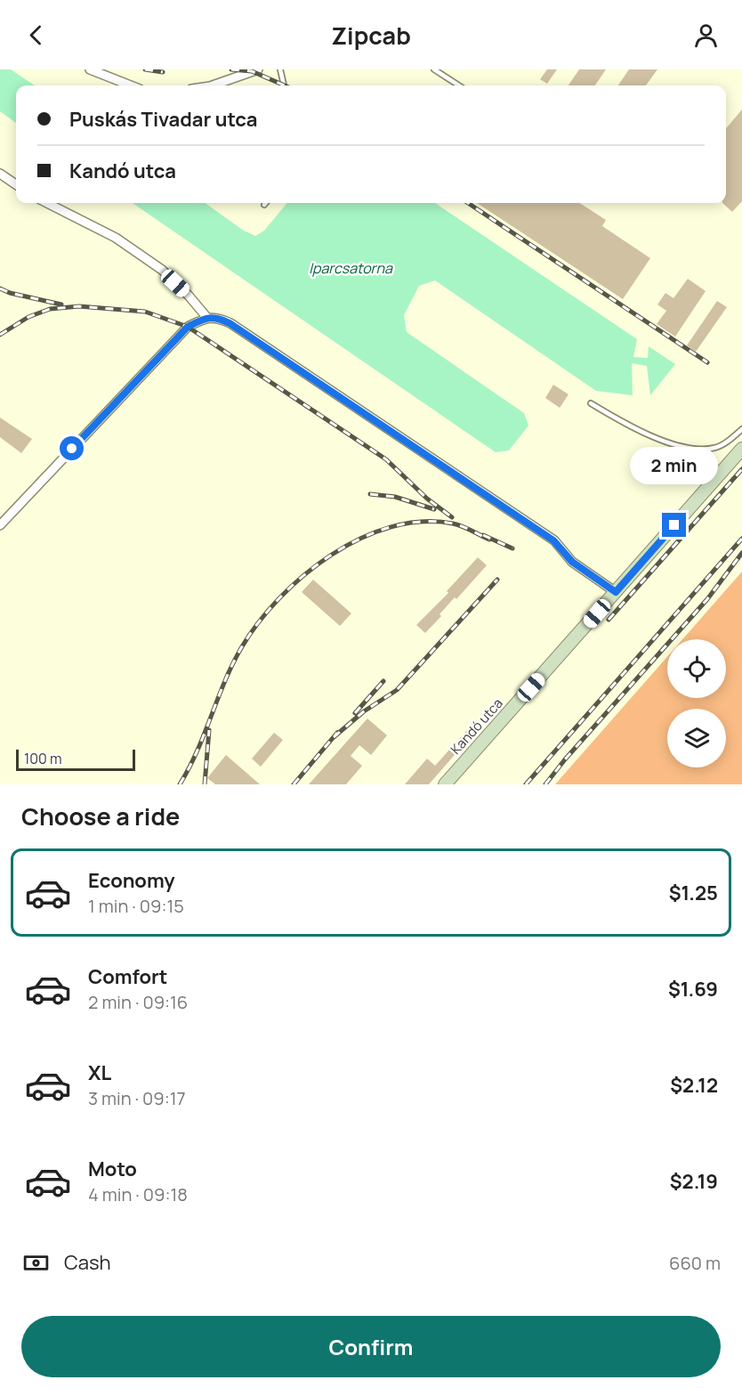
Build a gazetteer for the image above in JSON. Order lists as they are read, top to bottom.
{
  "streets": {
    "street": ["Kandó utca"]
  },
  "water": ["Iparcsatorna"],
  "scale_bar": "100 m",
  "page": {
    "header": "Zipcab",
    "banner": ["Puskás Tivadar utca", "Kandó utca"],
    "bubble": "2 min",
    "scale": "100 m",
    "heading": "Choose a ride",
    "list": [
      {
        "name": "Economy",
        "note": "1 min · 09:15",
        "value": "$1.25"
      },
      {
        "name": "Comfort",
        "note": "2 min · 09:16",
        "value": "$1.69"
      },
      {
        "name": "XL",
        "note": "3 min · 09:17",
        "value": "$2.12"
      },
      {
        "name": "Moto",
        "note": "4 min · 09:18",
        "value": "$2.19"
      }
    ],
    "pay": ["Cash", "660 m"],
    "buttons": "Confirm"
  }
}
